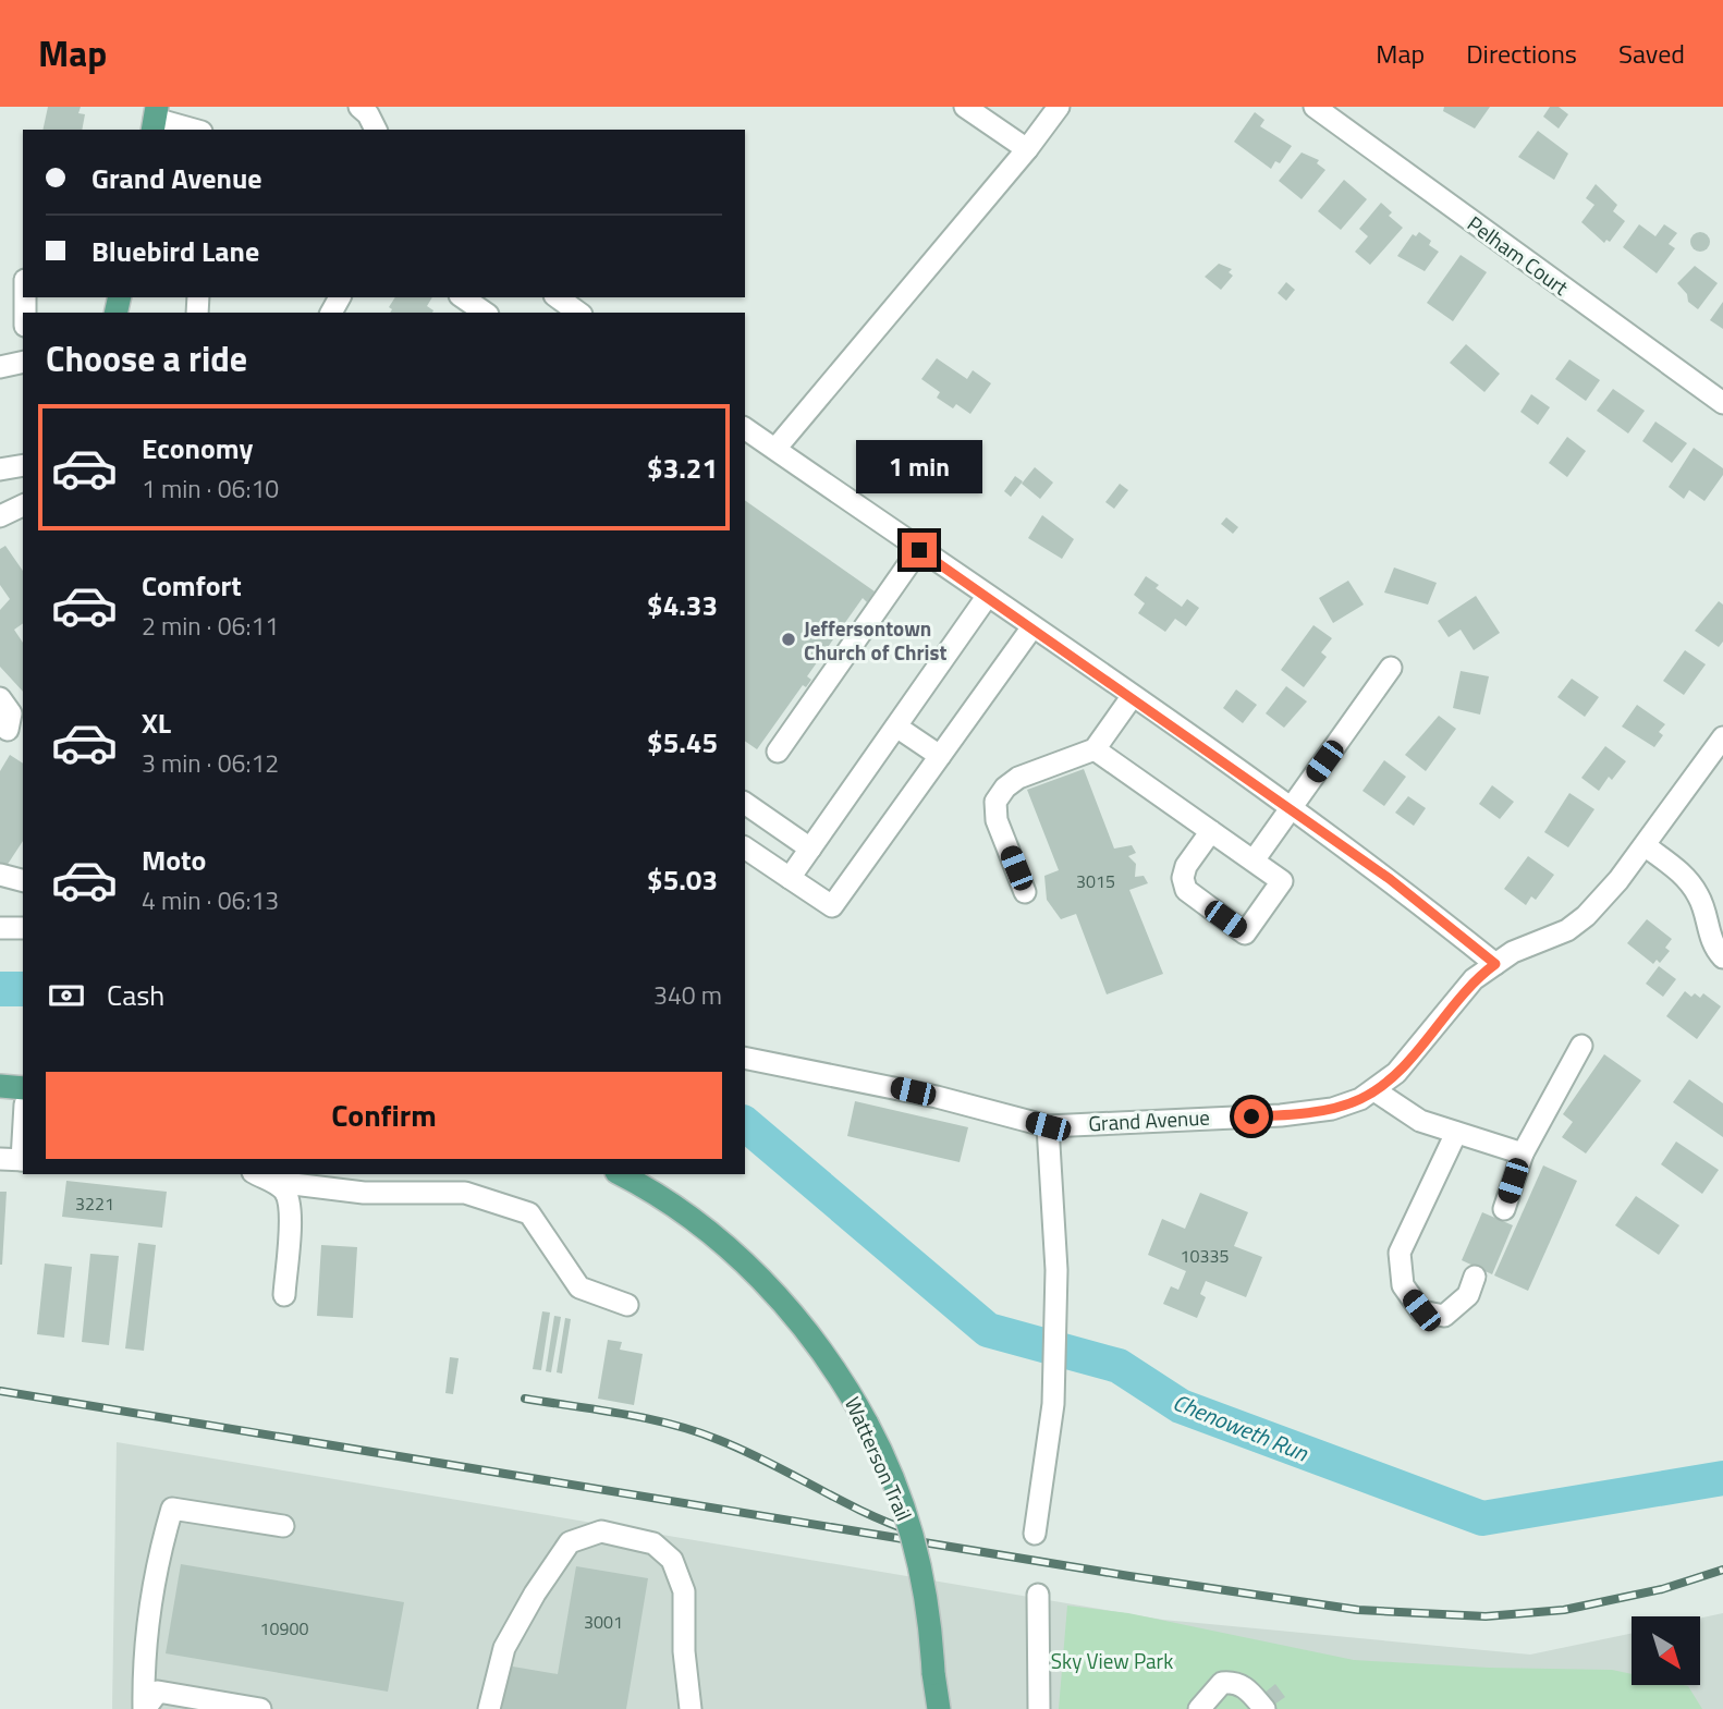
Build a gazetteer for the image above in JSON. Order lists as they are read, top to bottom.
{
  "streets": {
    "main road": ["Watterson Trail"],
    "street": ["Pelham Court", "Grand Avenue"]
  },
  "water": ["Chenoweth Run"],
  "parks": ["Sky View Park"],
  "places": ["Jeffersontown Church of Christ"],
  "house_numbers": [
    "3015",
    "3221",
    "10335",
    "3001",
    "10900"
  ],
  "north": "bottom right",
  "page": {
    "header": "Map",
    "nav": ["Map", "Directions", "Saved"],
    "banner": ["Grand Avenue", "Bluebird Lane"],
    "heading": "Choose a ride",
    "list": [
      {
        "name": "Economy",
        "note": "1 min · 06:10",
        "value": "$3.21"
      },
      {
        "name": "Comfort",
        "note": "2 min · 06:11",
        "value": "$4.33"
      },
      {
        "name": "XL",
        "note": "3 min · 06:12",
        "value": "$5.45"
      },
      {
        "name": "Moto",
        "note": "4 min · 06:13",
        "value": "$5.03"
      }
    ],
    "bubble": "1 min",
    "pay": ["Cash", "340 m"],
    "buttons": "Confirm"
  }
}
